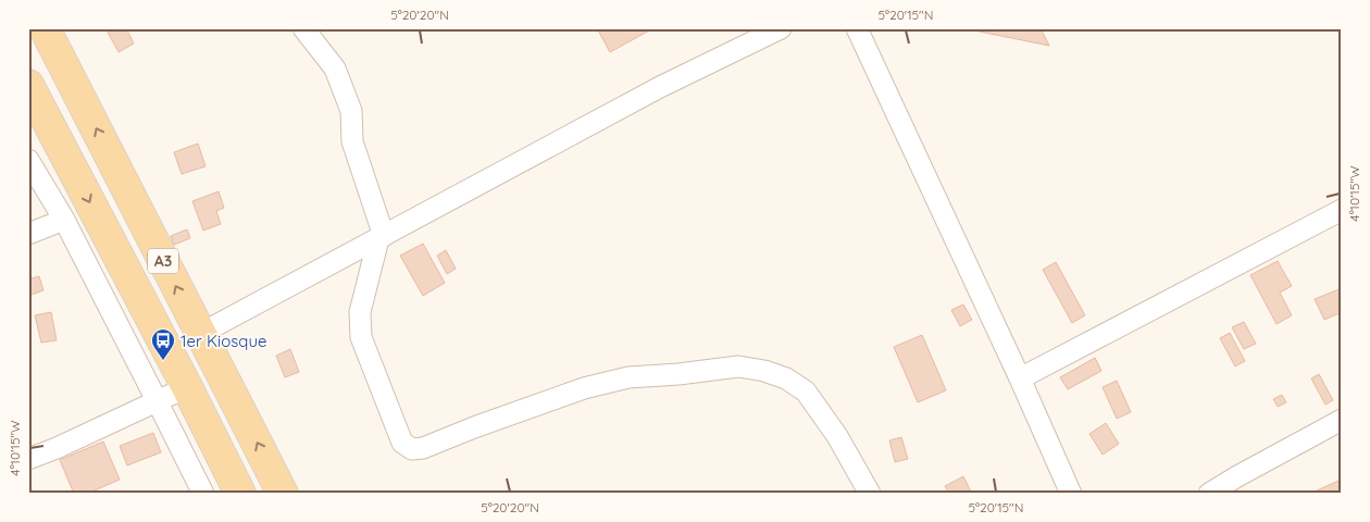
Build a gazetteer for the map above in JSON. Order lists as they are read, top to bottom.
{
  "streets": {
    "main road": ["A3"]
  },
  "places": {
    "bus stop": ["1er Kiosque"]
  },
  "coordinates": ["5°20'20\"N", "5°20'15\"N", "4°10'15\"W"]
}
